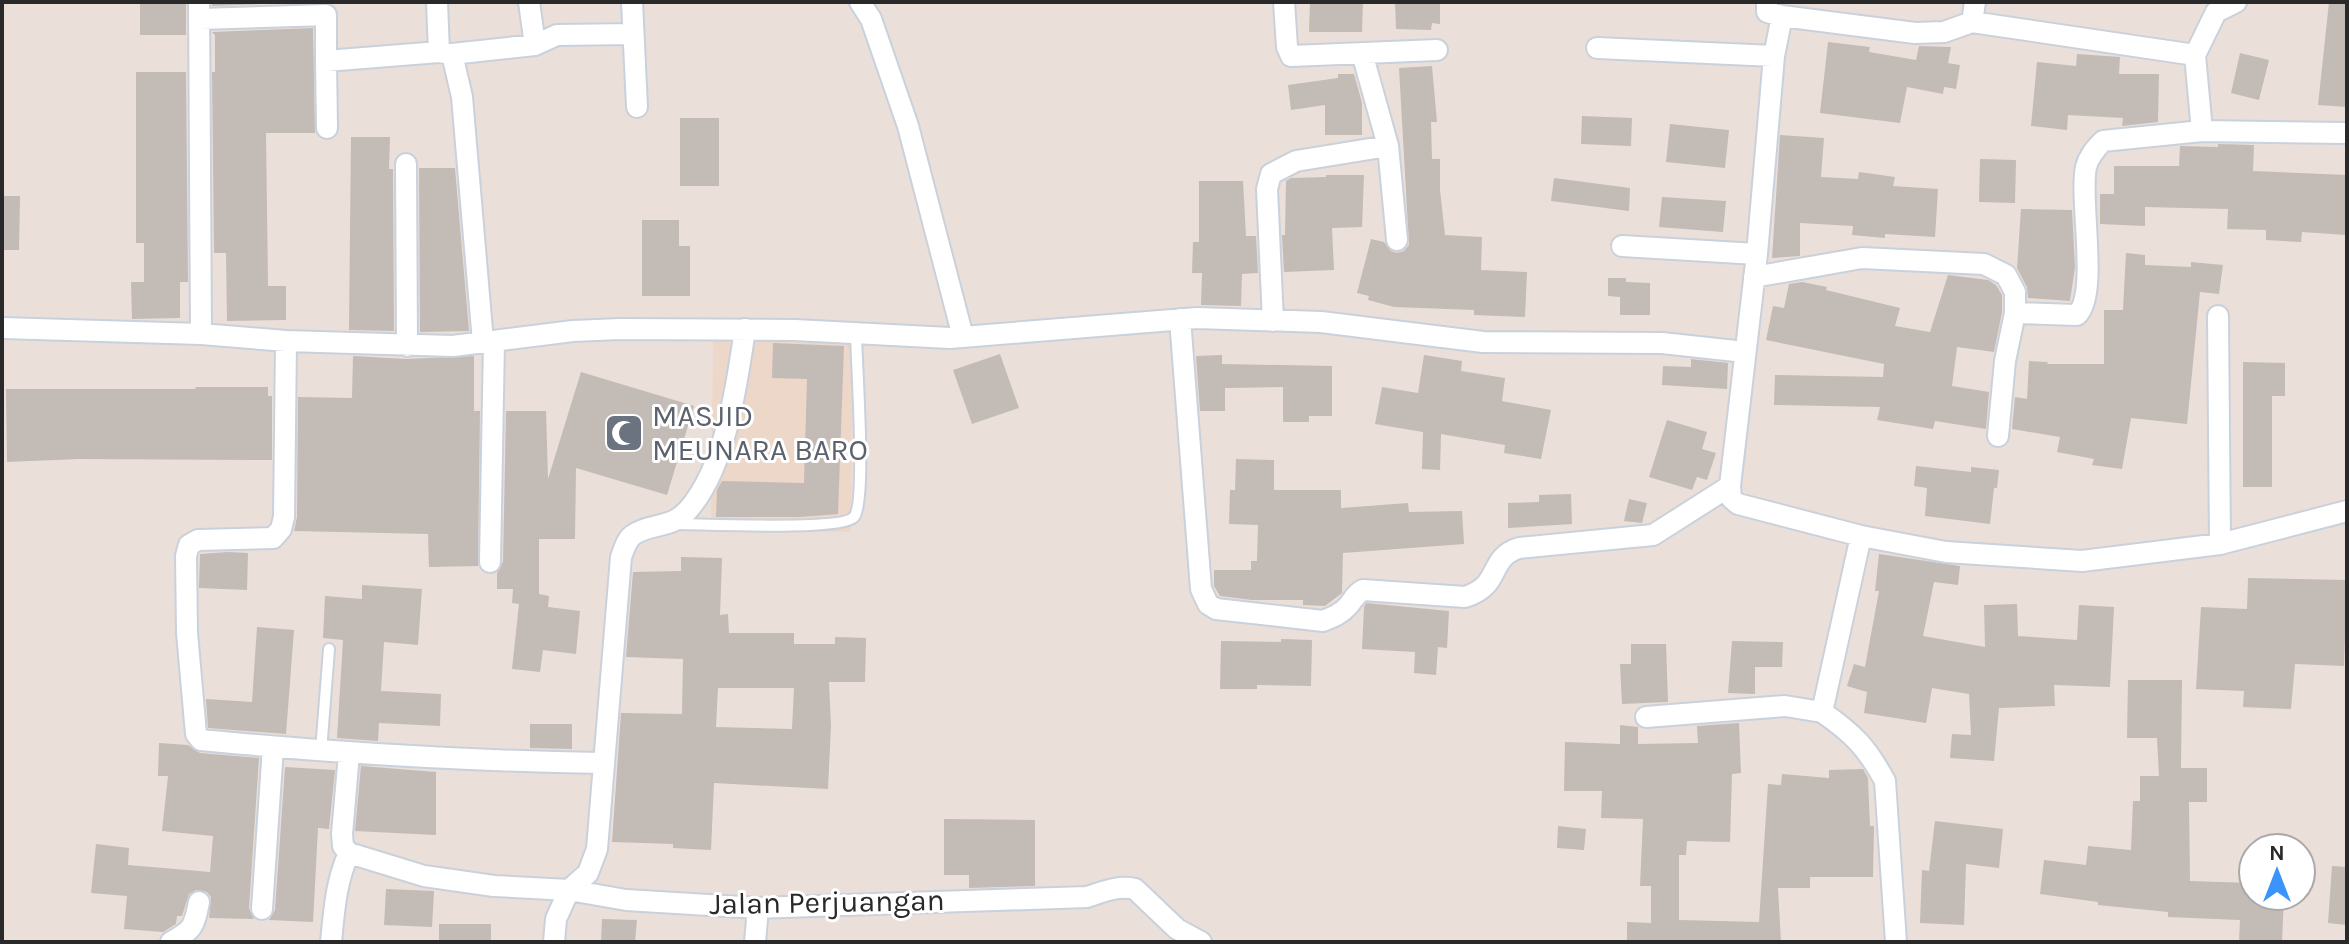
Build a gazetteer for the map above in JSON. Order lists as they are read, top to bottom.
{
  "streets": {
    "street": ["Jalan Perjuangan"]
  },
  "places": {
    "mosque": ["MASJID MEUNARA BARO"]
  },
  "north": "top"
}
